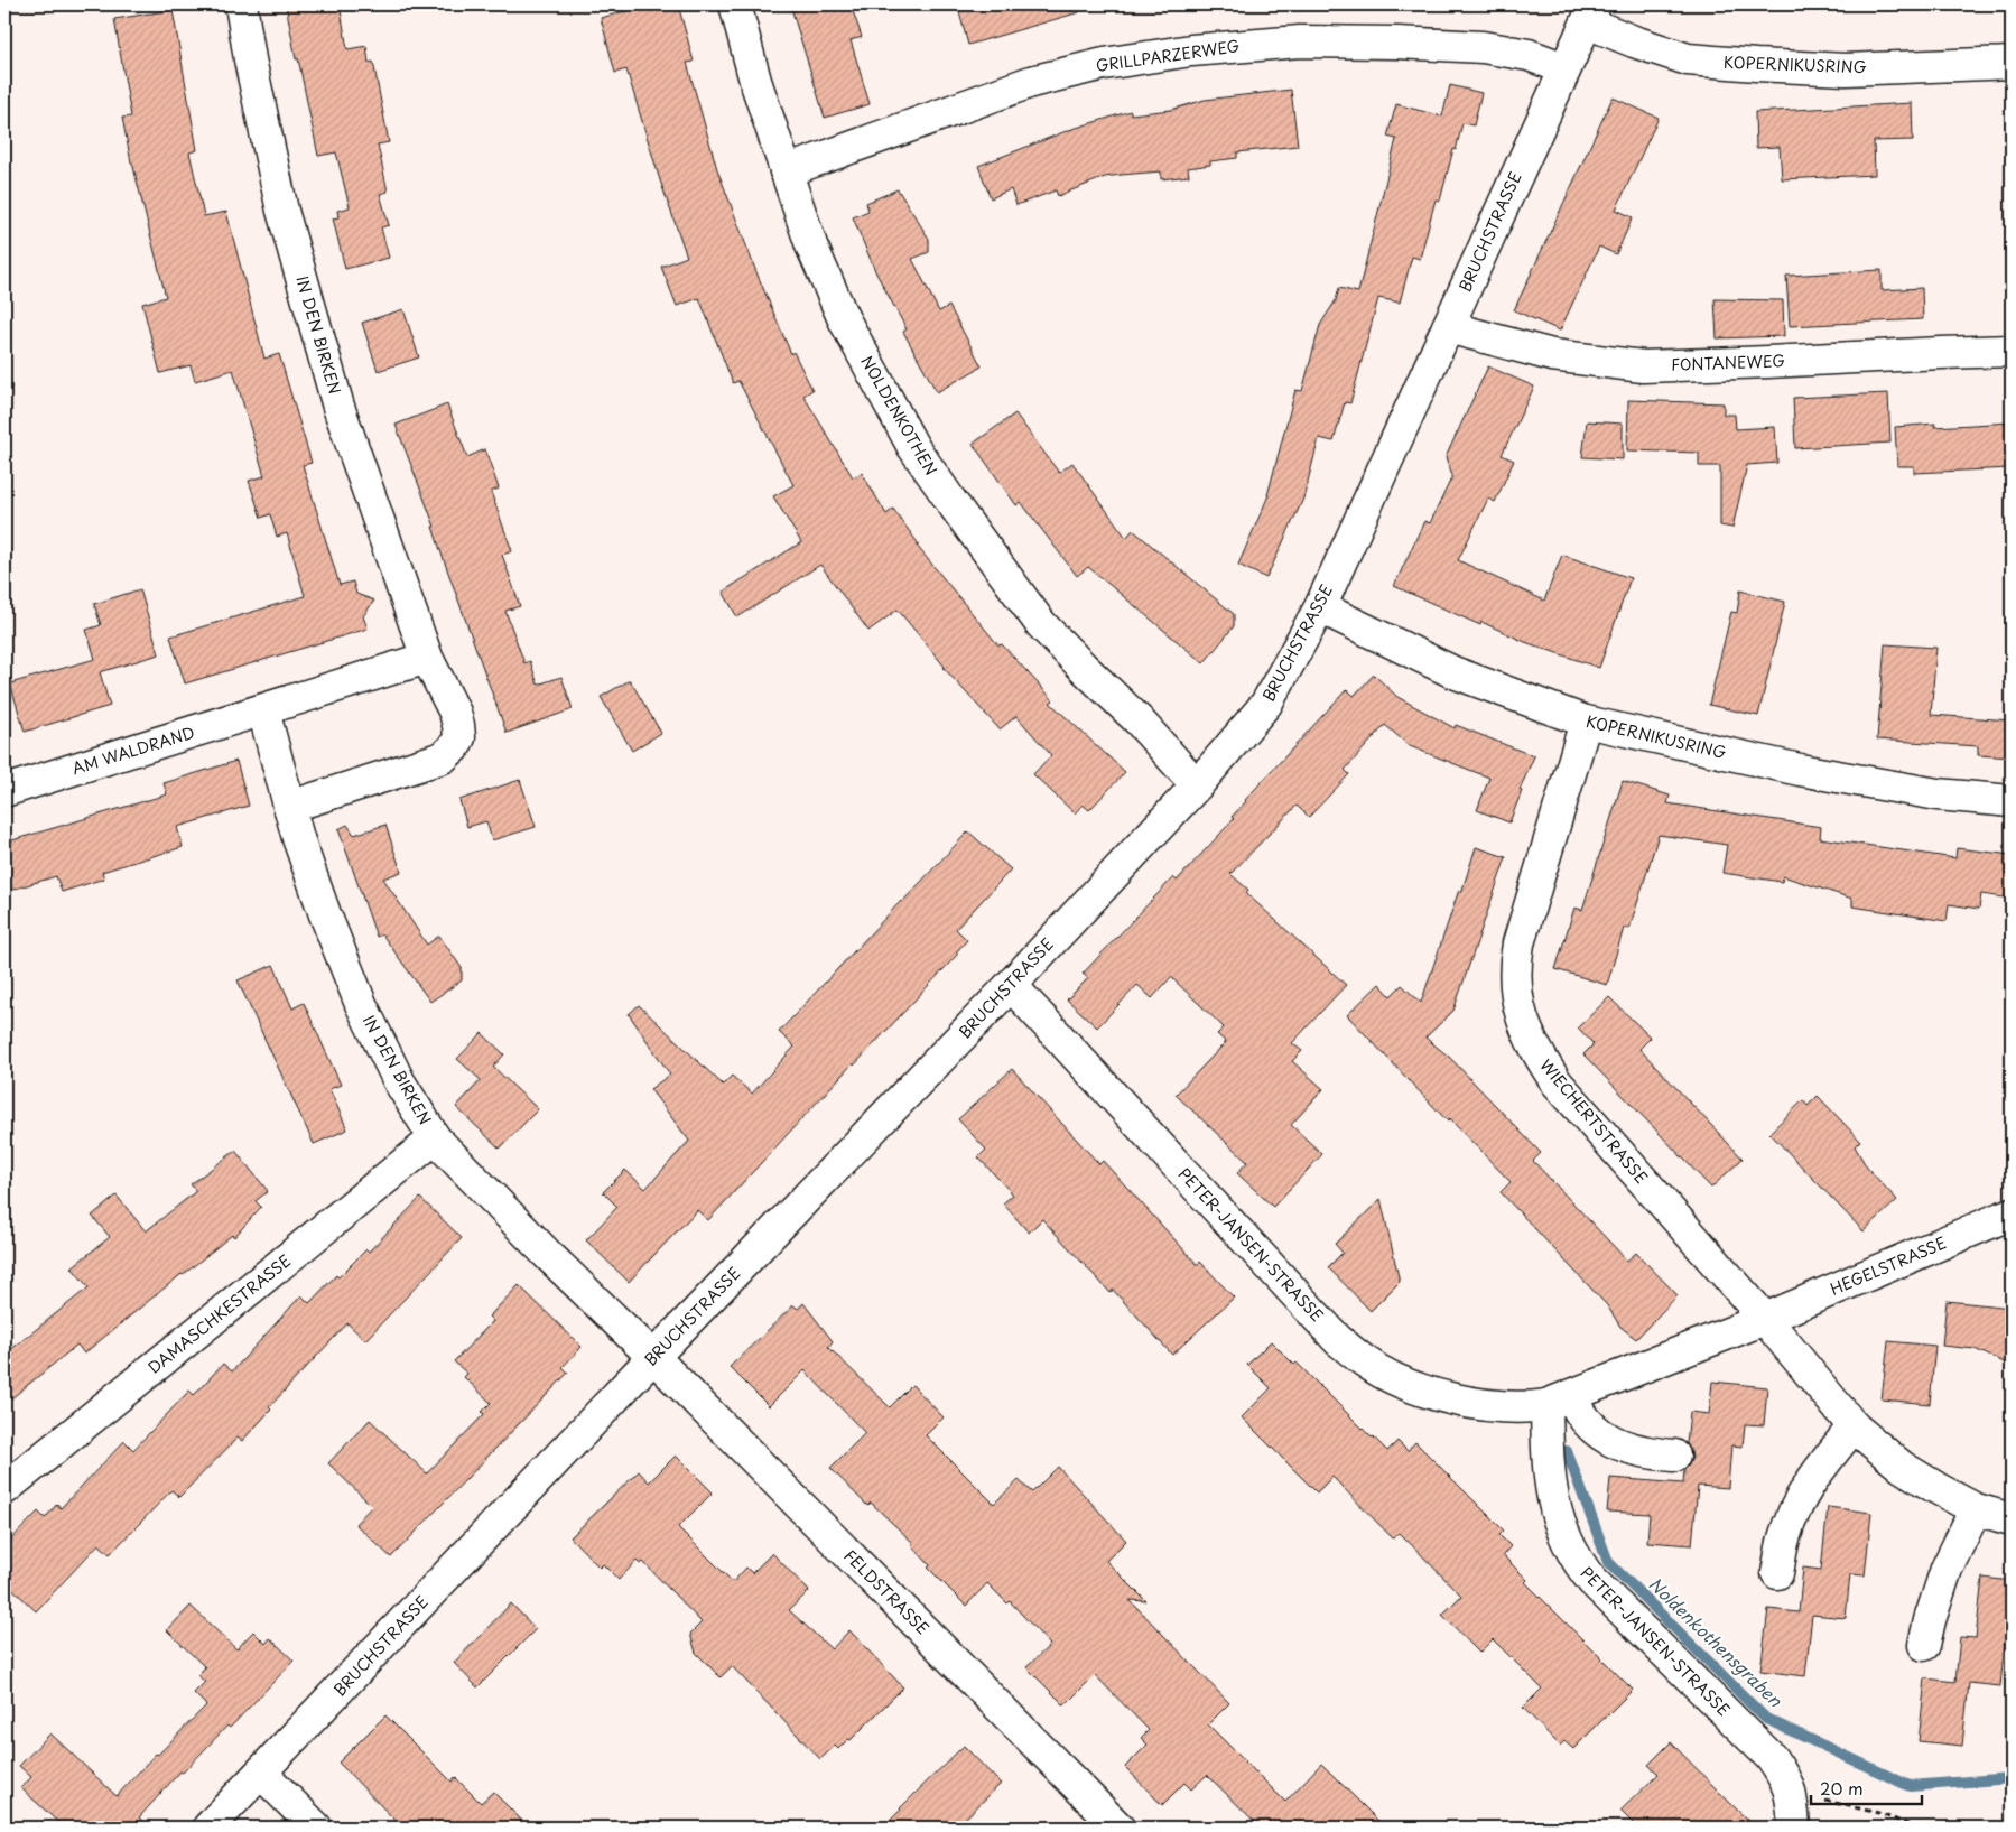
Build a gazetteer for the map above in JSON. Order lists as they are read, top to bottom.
{
  "streets": {
    "street": [
      "GRILLPARZERWEG",
      "KOPERNIKUSRING",
      "BRUCHSTRASSE",
      "IN DEN BIRKEN",
      "FONTANEWEG",
      "NOLDENKOTHEN",
      "AM WALDRAND",
      "WIECHERTSTRASSE",
      "PETER-JANSEN-STRASSE",
      "HEGELSTRASSE",
      "DAMASCHKESTRASSE",
      "FELDSTRASSE"
    ]
  },
  "crossings": [
    ["GRILLPARZERWEG", "BRUCHSTRASSE"],
    ["GRILLPARZERWEG", "NOLDENKOTHEN"],
    ["KOPERNIKUSRING", "BRUCHSTRASSE"],
    ["KOPERNIKUSRING", "WIECHERTSTRASSE"],
    ["BRUCHSTRASSE", "IN DEN BIRKEN"],
    ["BRUCHSTRASSE", "FONTANEWEG"],
    ["BRUCHSTRASSE", "NOLDENKOTHEN"],
    ["BRUCHSTRASSE", "PETER-JANSEN-STRASSE"],
    ["BRUCHSTRASSE", "FELDSTRASSE"],
    ["IN DEN BIRKEN", "AM WALDRAND"],
    ["IN DEN BIRKEN", "DAMASCHKESTRASSE"],
    ["IN DEN BIRKEN", "FELDSTRASSE"],
    ["WIECHERTSTRASSE", "PETER-JANSEN-STRASSE"],
    ["WIECHERTSTRASSE", "HEGELSTRASSE"],
    ["PETER-JANSEN-STRASSE", "HEGELSTRASSE"]
  ],
  "water": ["Noldenkothensgraben"],
  "scale_bar": "20 m"
}
